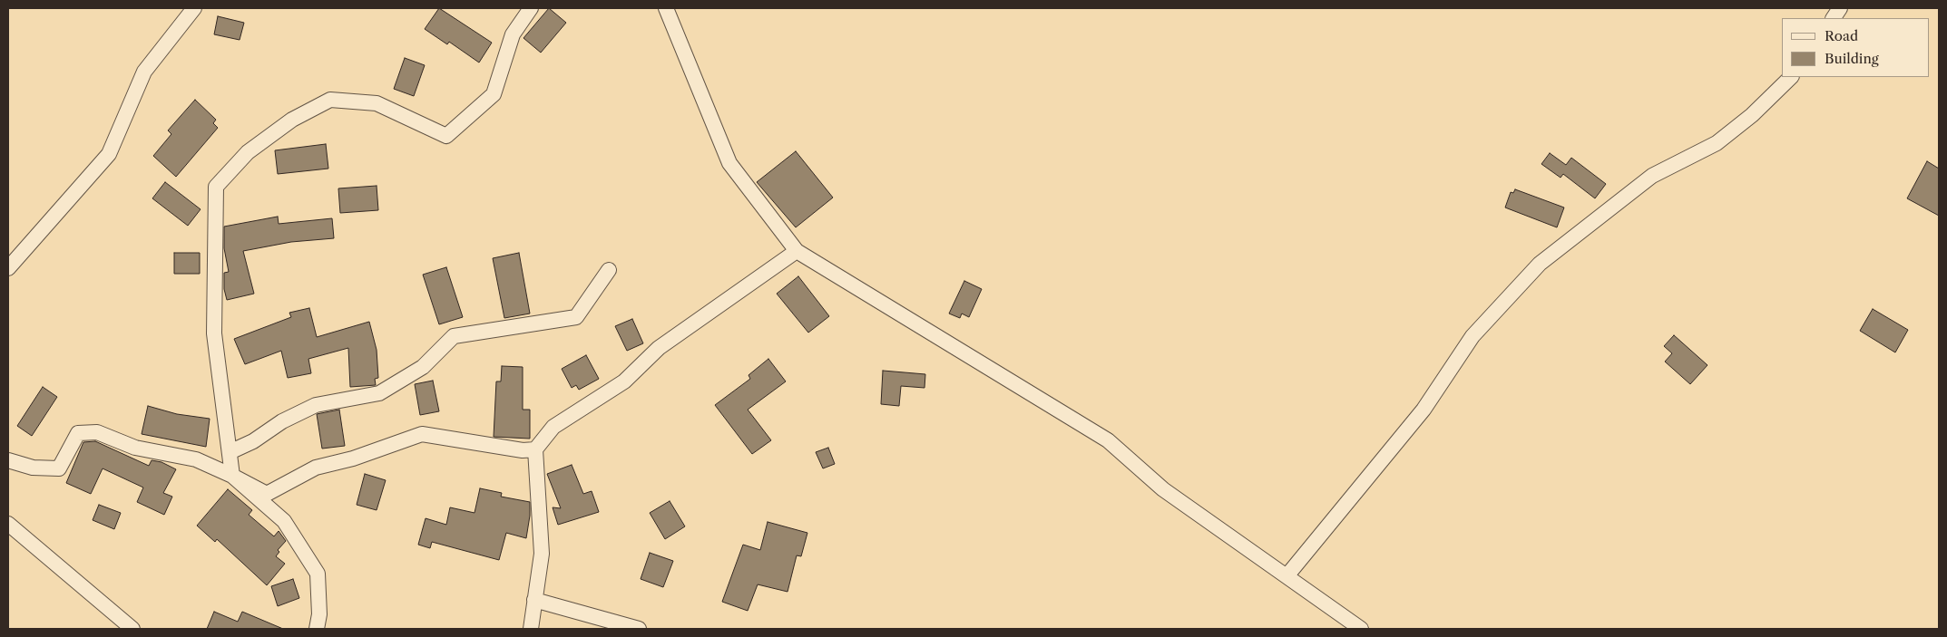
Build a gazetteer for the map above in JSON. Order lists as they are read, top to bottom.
{
  "legend": ["Road", "Building"]
}
